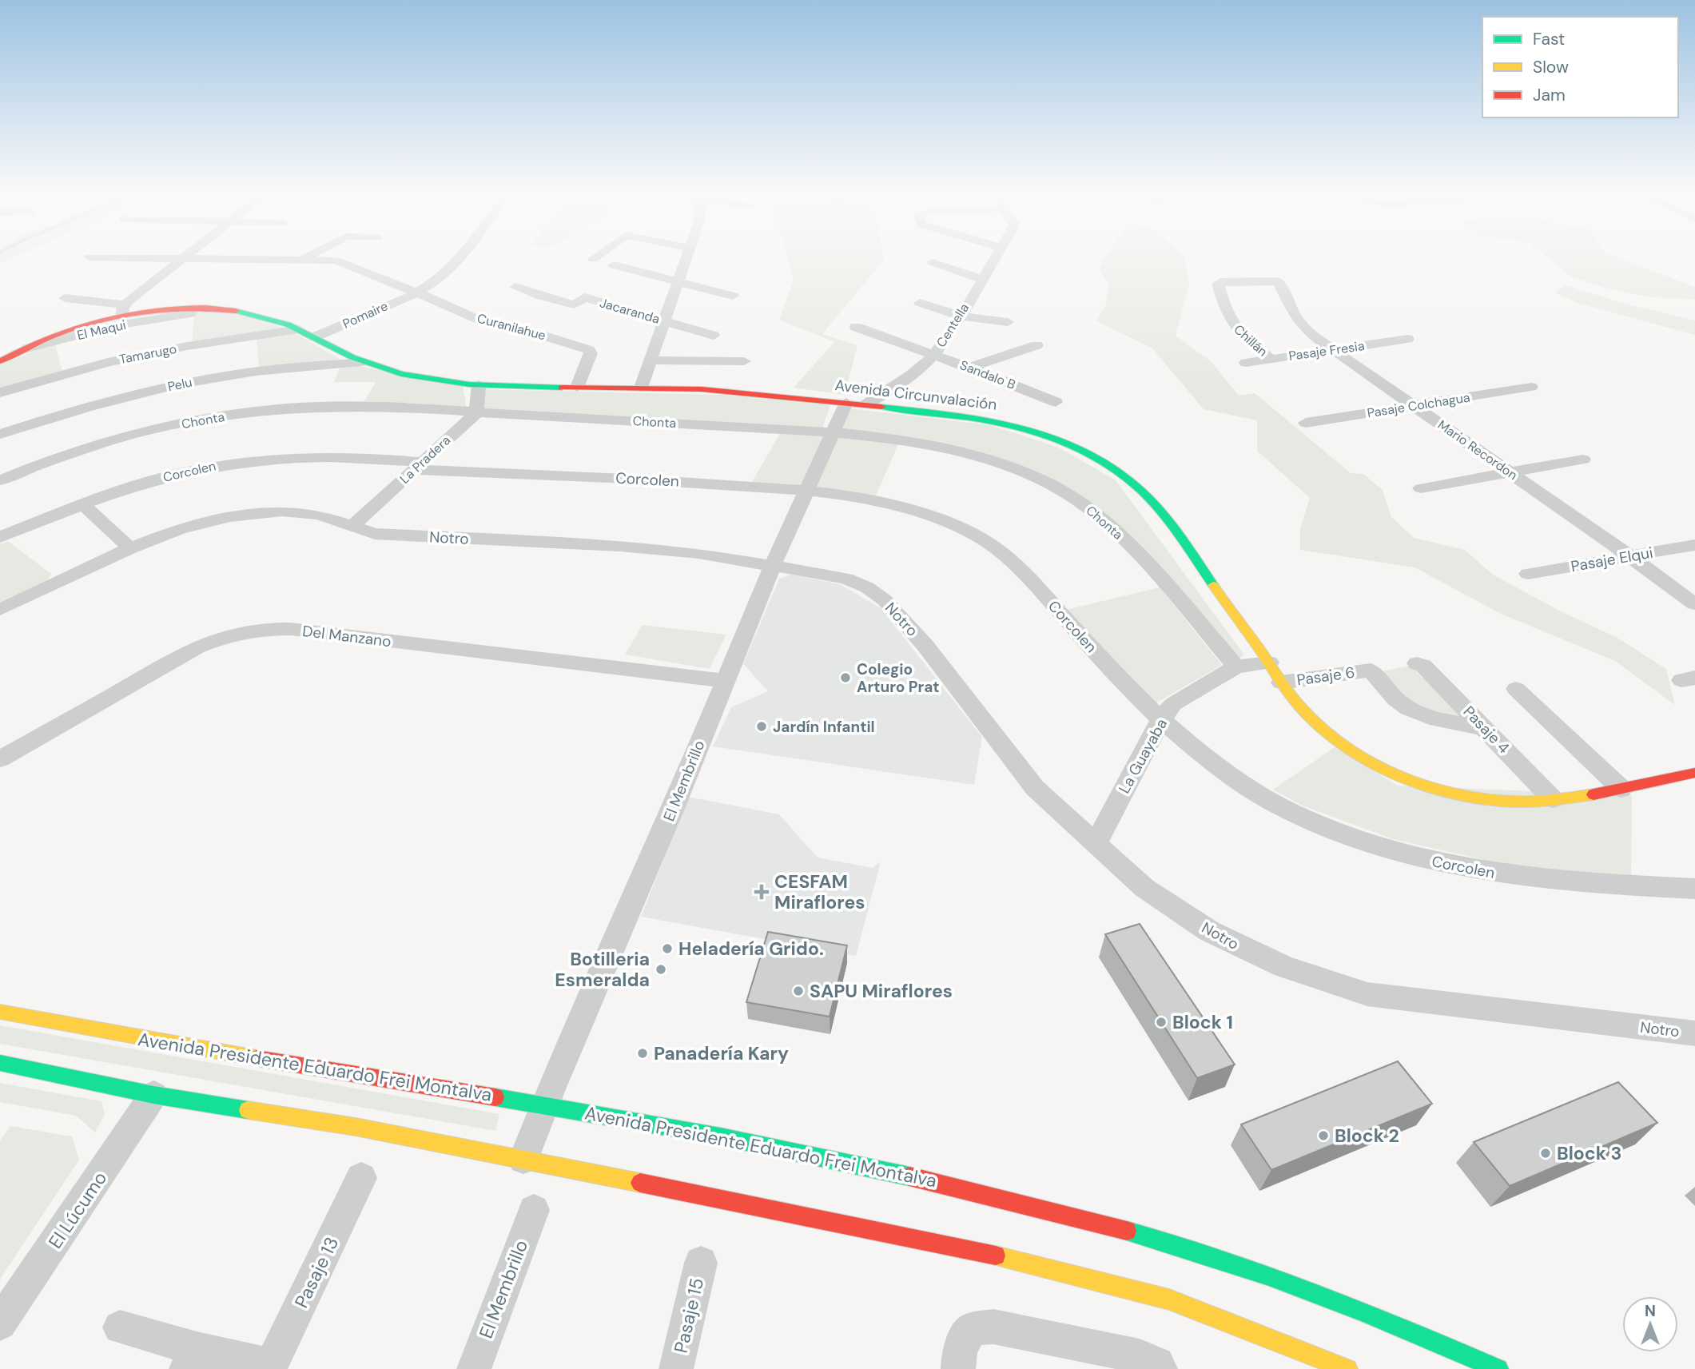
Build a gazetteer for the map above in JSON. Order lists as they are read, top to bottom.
{
  "streets": {
    "street": [
      "Jacaranda",
      "Pomaire",
      "Centella",
      "Curanilahue",
      "El Maqui",
      "Chillán",
      "Pasaje Fresia",
      "Tamarugo",
      "Sandalo B",
      "Pelu",
      "Avenida Circunvalación",
      "Pasaje Colchagua",
      "Chonta",
      "Mario Recordon",
      "La Pradera",
      "Corcolen",
      "Notro",
      "Pasaje Elqui",
      "Del Manzano",
      "Pasaje 6",
      "Pasaje 4",
      "La Guayaba",
      "El Membrillo",
      "Avenida Presidente Eduardo Frei Montalva",
      "El Lúcumo",
      "Pasaje 13",
      "Pasaje 15"
    ]
  },
  "crossings": [
    ["Pomaire", "Curanilahue"],
    ["Pomaire", "Avenida Circunvalación"],
    ["Centella", "Sandalo B"],
    ["Centella", "Avenida Circunvalación"],
    ["Centella", "El Membrillo"],
    ["Curanilahue", "Avenida Circunvalación"],
    ["El Maqui", "Tamarugo"],
    ["El Maqui", "Avenida Circunvalación"],
    ["Chillán", "Pasaje Fresia"],
    ["Chillán", "Mario Recordon"],
    ["Pasaje Fresia", "Mario Recordon"],
    ["Tamarugo", "Avenida Circunvalación"],
    ["Pelu", "Avenida Circunvalación"],
    ["Avenida Circunvalación", "Pasaje 6"],
    ["Avenida Circunvalación", "Pasaje 4"],
    ["Avenida Circunvalación", "La Guayaba"],
    ["Avenida Circunvalación", "El Membrillo"],
    ["Pasaje Colchagua", "Mario Recordon"],
    ["Chonta", "La Pradera"],
    ["Chonta", "La Guayaba"],
    ["Chonta", "El Membrillo"],
    ["Mario Recordon", "Pasaje Elqui"],
    ["La Pradera", "Corcolen"],
    ["La Pradera", "Notro"],
    ["Corcolen", "La Guayaba"],
    ["Corcolen", "El Membrillo"],
    ["Notro", "La Guayaba"],
    ["Notro", "El Membrillo"],
    ["Del Manzano", "El Membrillo"],
    ["Pasaje 6", "Pasaje 4"],
    ["El Membrillo", "Avenida Presidente Eduardo Frei Montalva"]
  ],
  "places": {
    "other": [
      "Colegio Arturo Prat",
      "Jardín Infantil",
      "Heladería Grido.",
      "Botilleria Esmeralda",
      "SAPU Miraflores",
      "Block 1",
      "Panadería Kary",
      "Block 2",
      "Block 3"
    ],
    "health": ["CESFAM Miraflores"]
  },
  "legend": ["Fast", "Slow", "Jam"],
  "north": "top"
}
